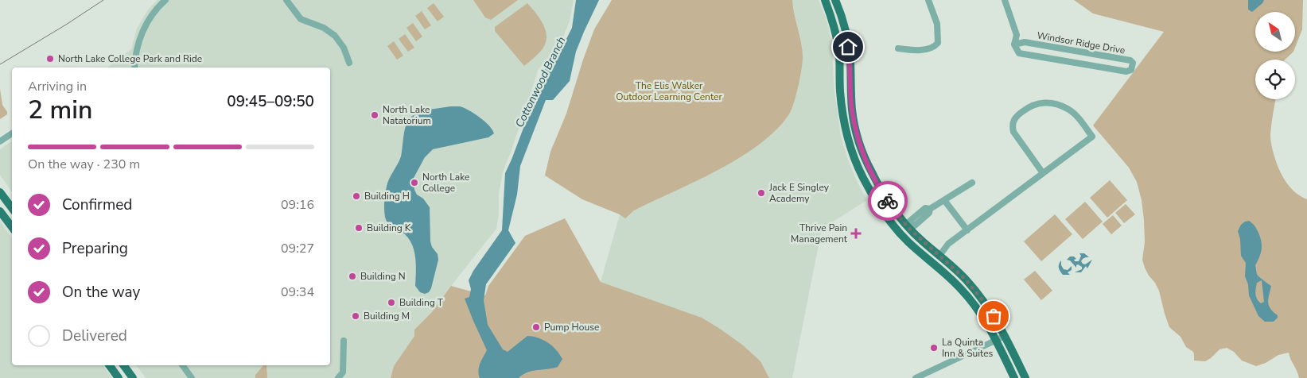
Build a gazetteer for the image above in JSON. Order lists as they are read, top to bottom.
{
  "streets": {
    "street": ["Windsor Ridge Drive"]
  },
  "water": ["Cottonwood Branch"],
  "parks": ["The Elis Walker Outdoor Learning Center"],
  "places": {
    "other": [
      "North Lake College Park and Ride",
      "North Lake Natatorium",
      "North Lake College",
      "Jack E Singley Academy",
      "Building H",
      "Building K",
      "Building N",
      "Building T",
      "Building M",
      "Pump House",
      "La Quinta Inn & Suites"
    ],
    "health": ["Thrive Pain Management"]
  },
  "north": "top left",
  "page": {
    "heading": ["2 min", "Arriving in", "09:45–09:50"],
    "bar": "On the way · 230 m",
    "list": [
      ["Confirmed", "09:16"],
      ["Preparing", "09:27"],
      ["On the way", "09:34"],
      "Delivered"
    ]
  }
}
